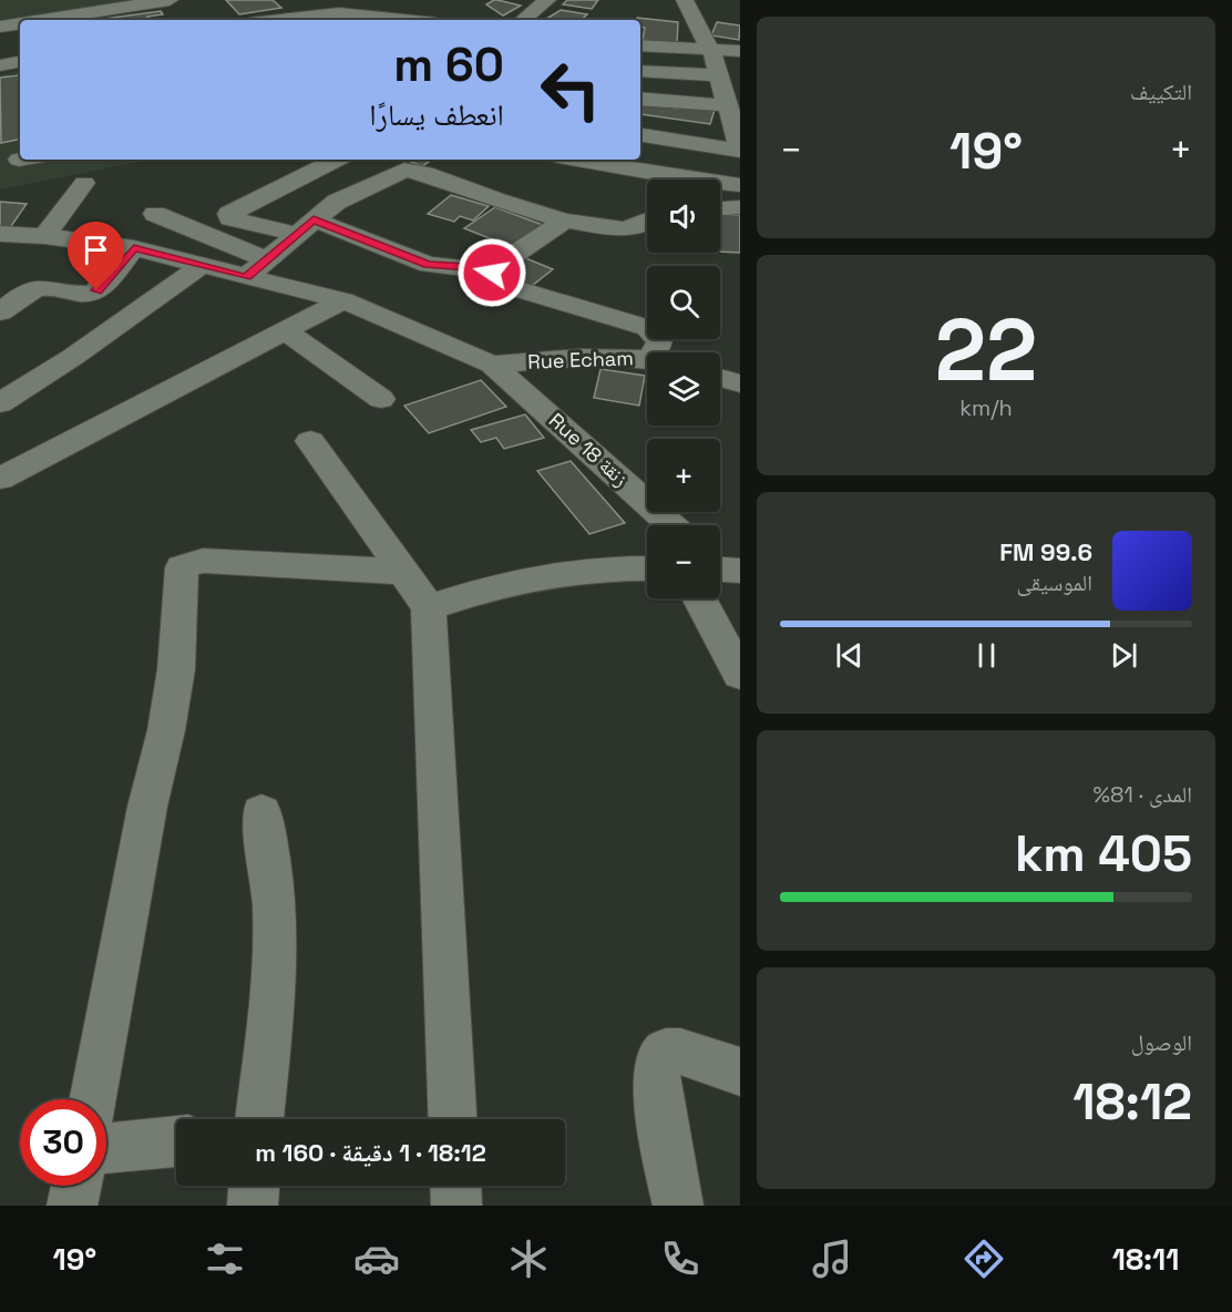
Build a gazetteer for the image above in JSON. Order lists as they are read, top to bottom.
{
  "streets": {
    "street": ["Rue Echam", "Rue 18 زنقة"]
  },
  "crossings": [
    ["Rue Echam", "Rue 18 زنقة"]
  ],
  "page": {
    "tile": [
      "التكييف",
      ["22", "km/h"],
      ["المدى · 81%", "405 km"],
      ["الوصول", "18:12"]
    ],
    "turn": ["60 m", "انعطف يسارًا"],
    "heat": ["−", "19°", "+"],
    "map_buttons": ["+", "−"],
    "song": ["99.6 FM", "الموسيقى"],
    "limit": "30",
    "trip": "18:12 · 1 دقيقة · 160 m",
    "tabs": ["18:11", "19°"]
  }
}
